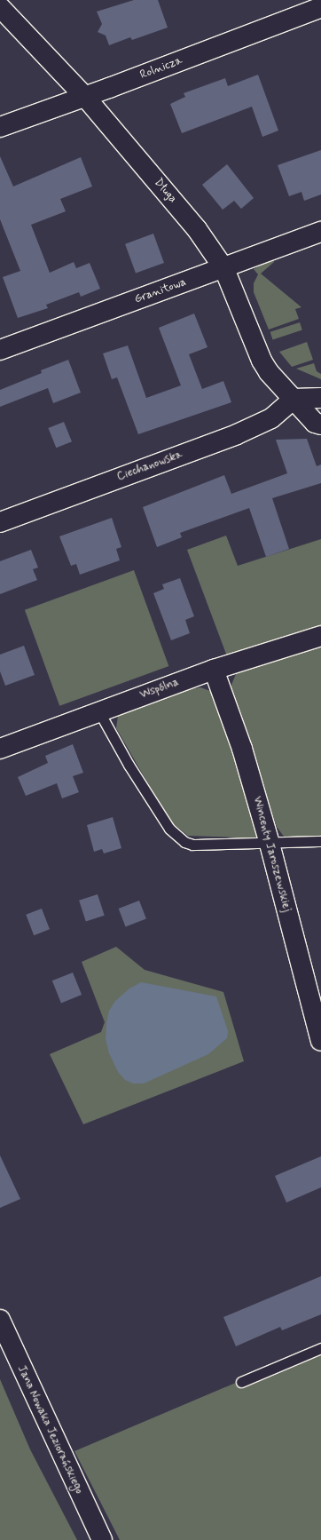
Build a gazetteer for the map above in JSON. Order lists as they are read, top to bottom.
{
  "streets": {
    "street": [
      "Rolnicza",
      "Długa",
      "Granitowa",
      "Ciechanowska",
      "Wspólna",
      "Wincenty Jaroszewskiej",
      "Jana Nowaka Jeziorańskiego"
    ]
  },
  "crossings": [
    ["Rolnicza", "Długa"],
    ["Długa", "Granitowa"],
    ["Długa", "Ciechanowska"],
    ["Wspólna", "Wincenty Jaroszewskiej"]
  ]
}
